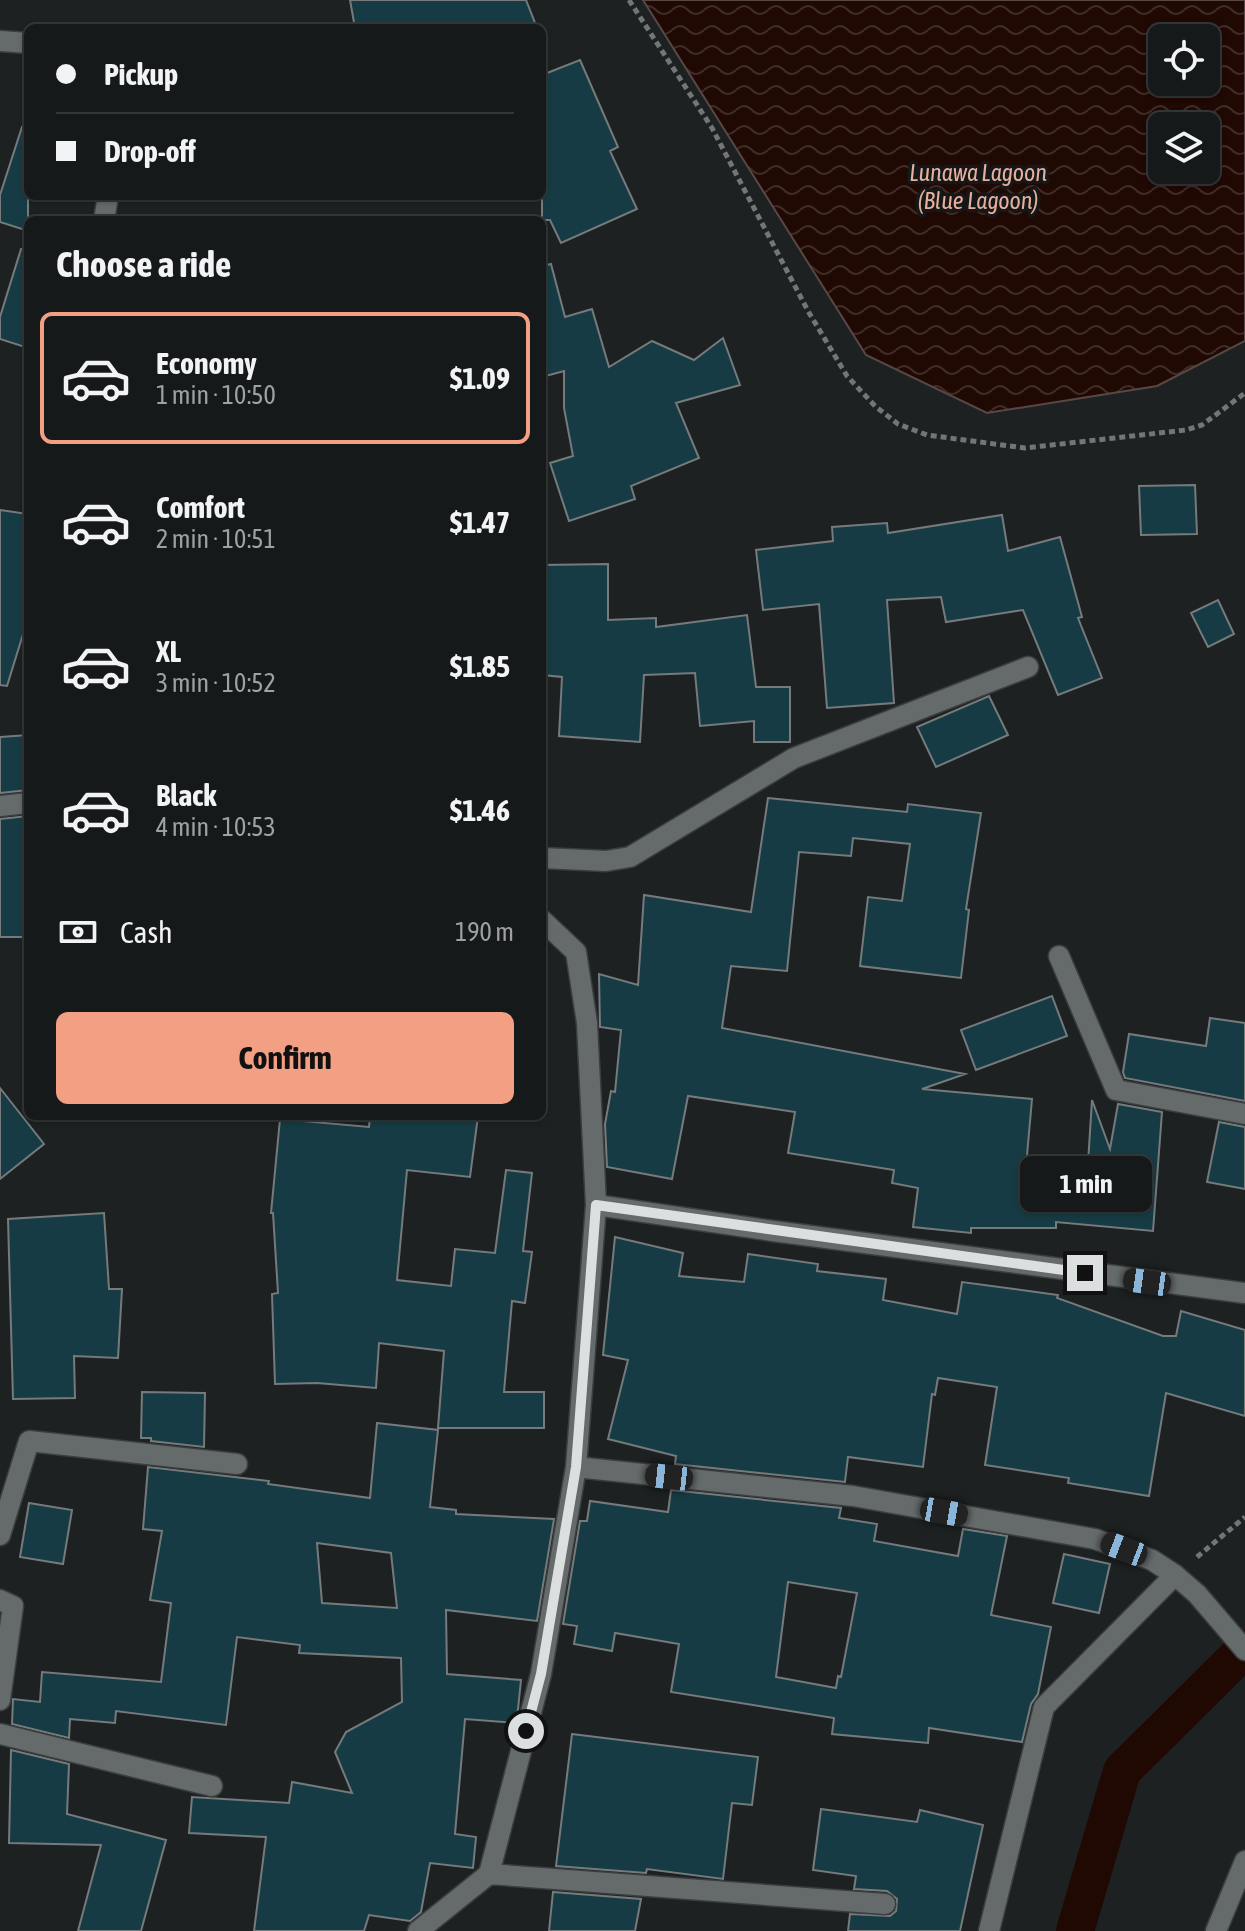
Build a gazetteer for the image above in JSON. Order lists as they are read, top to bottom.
{
  "water": ["Lunawa Lagoon (Blue Lagoon)"],
  "page": {
    "banner": ["Pickup", "Drop-off"],
    "heading": "Choose a ride",
    "list": [
      {
        "name": "Economy",
        "note": "1 min · 10:50",
        "value": "$1.09"
      },
      {
        "name": "Comfort",
        "note": "2 min · 10:51",
        "value": "$1.47"
      },
      {
        "name": "XL",
        "note": "3 min · 10:52",
        "value": "$1.85"
      },
      {
        "name": "Black",
        "note": "4 min · 10:53",
        "value": "$1.46"
      }
    ],
    "pay": ["Cash", "190 m"],
    "buttons": "Confirm",
    "bubble": "1 min"
  }
}
